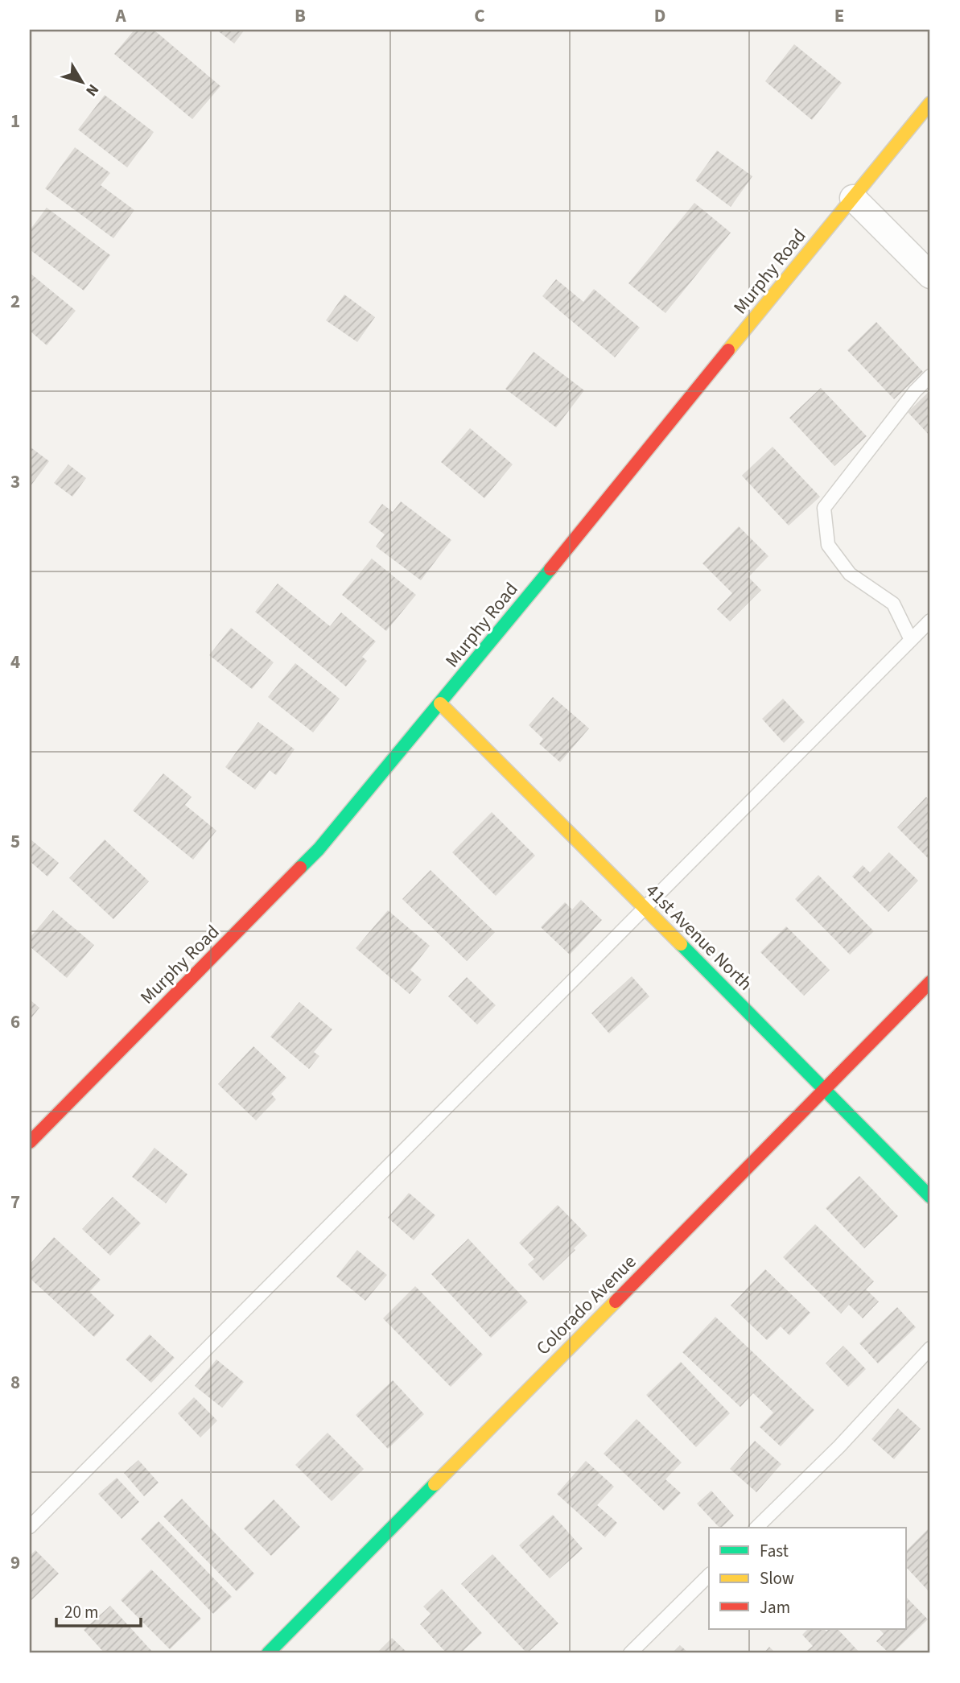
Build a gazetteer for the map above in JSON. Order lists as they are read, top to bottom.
{
  "streets": {
    "street": ["Murphy Road", "41st Avenue North", "Colorado Avenue"]
  },
  "crossings": [
    ["Murphy Road", "41st Avenue North"],
    ["41st Avenue North", "Colorado Avenue"]
  ],
  "legend": ["Fast", "Slow", "Jam"],
  "scale_bar": "20 m",
  "north": "bottom right",
  "grid": {
    "columns": [
      "A",
      "B",
      "C",
      "D",
      "E"
    ],
    "rows": [
      "1",
      "2",
      "3",
      "4",
      "5",
      "6",
      "7",
      "8",
      "9"
    ]
  }
}
